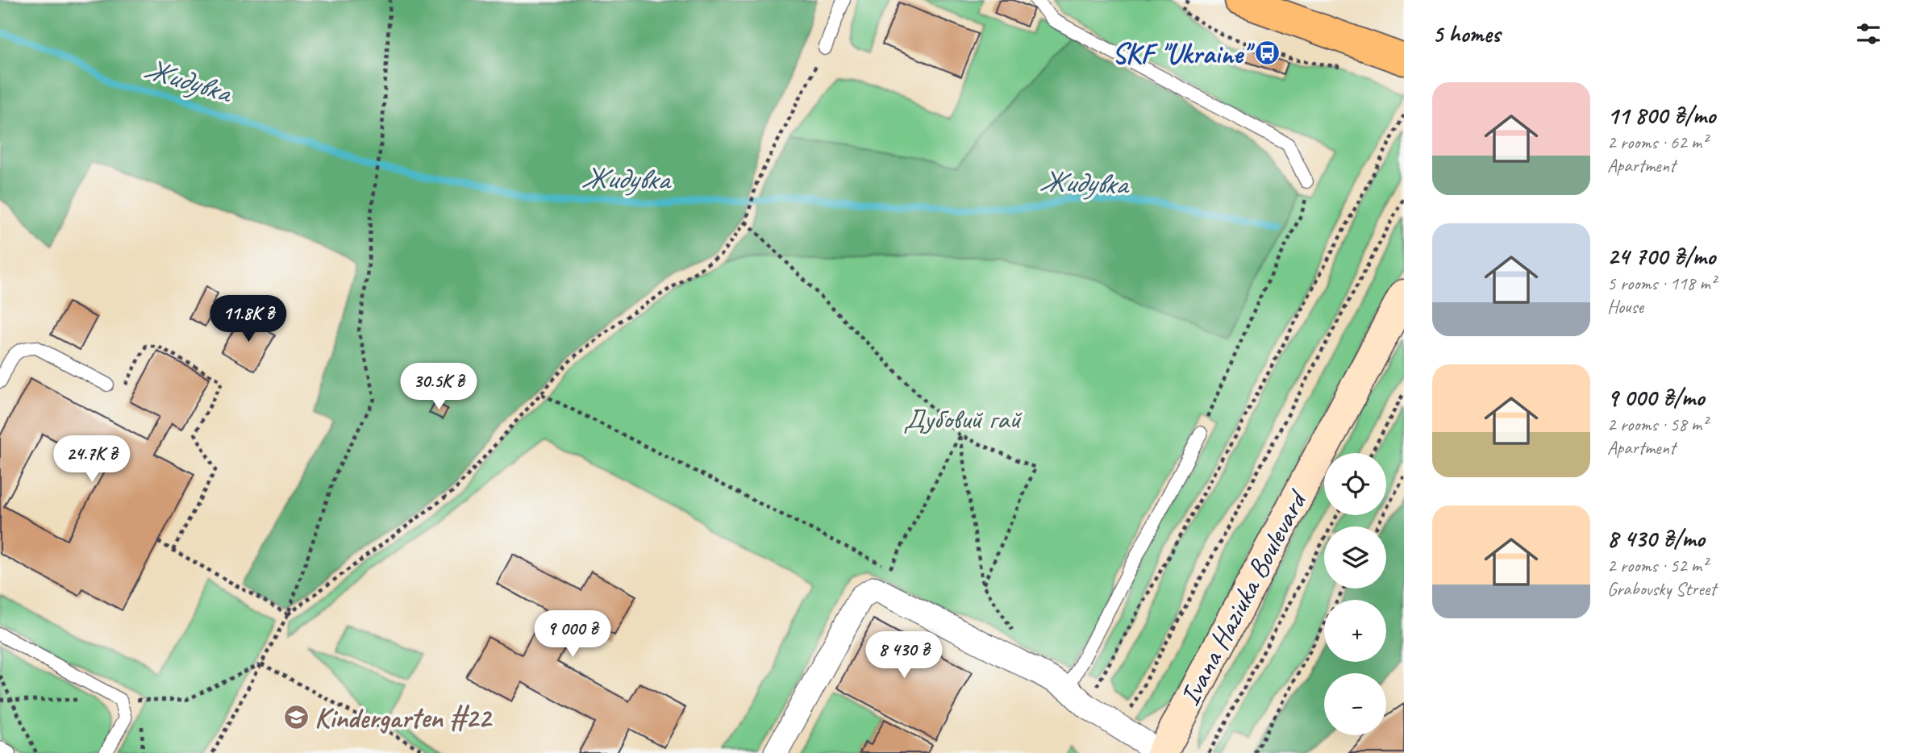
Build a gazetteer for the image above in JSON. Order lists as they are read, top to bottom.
{
  "streets": {
    "street": ["Ivana Haziuka Boulevard"]
  },
  "water": ["Жидувка"],
  "parks": ["Дубовий гай"],
  "places": {
    "bus stop": ["SKF \"Ukraine\""],
    "school or university": ["Kindergarten #22"]
  },
  "page": {
    "heading": "5 homes",
    "list": [
      {
        "name": "11 800 ₴/mo",
        "note": "2 rooms · 62 m² · Apartment"
      },
      {
        "name": "24 700 ₴/mo",
        "note": "5 rooms · 118 m² · House"
      },
      {
        "name": "9 000 ₴/mo",
        "note": "2 rooms · 58 m² · Apartment"
      },
      {
        "name": "8 430 ₴/mo",
        "note": "2 rooms · 52 m² · Grabovsky Street"
      }
    ],
    "price": [
      "11.8K ₴",
      "30.5K ₴",
      "24.7K ₴",
      "9 000 ₴",
      "8 430 ₴"
    ],
    "map_buttons": ["+", "−"]
  }
}
